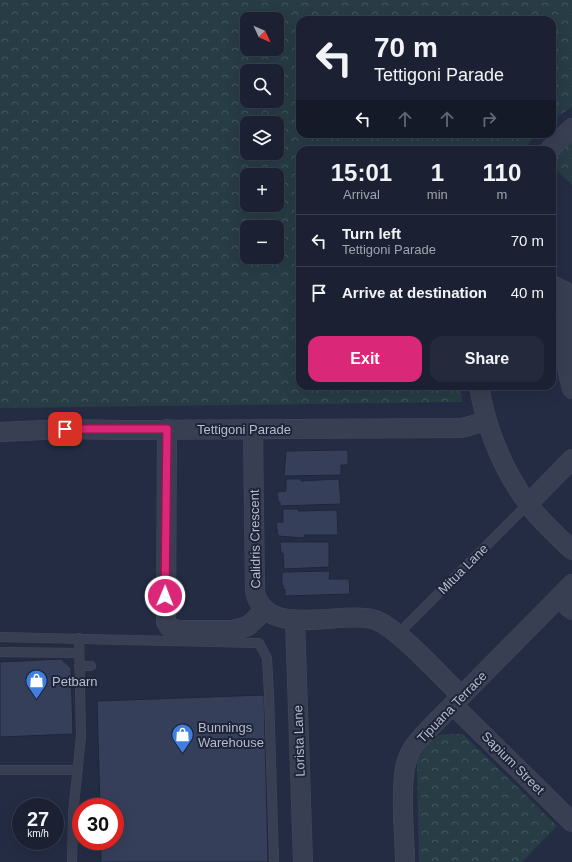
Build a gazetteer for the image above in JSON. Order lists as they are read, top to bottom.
{
  "streets": {
    "street": [
      "Tettigoni Parade",
      "Calidris Crescent",
      "Tipuana Terrace",
      "Lorista Lane",
      "Sapium Street"
    ],
    "lane": ["Mitua Lane"]
  },
  "crossings": [
    ["Tettigoni Parade", "Calidris Crescent"],
    ["Tipuana Terrace", "Sapium Street"]
  ],
  "places": {
    "shop": ["Petbarn", "Bunnings Warehouse"]
  },
  "north": "bottom right",
  "page": {
    "map_buttons": ["+", "−"],
    "turn": ["70 m", "Tettigoni Parade"],
    "eta": [
      "15:01",
      "Arrival",
      "1",
      "min",
      "110",
      "m"
    ],
    "list": [
      {
        "name": "Turn left",
        "note": "Tettigoni Parade",
        "value": "70 m"
      },
      {
        "name": "Arrive at destination",
        "value": "40 m"
      }
    ],
    "buttons": ["Exit", "Share"],
    "speed": "27 km/h",
    "limit": "30"
  }
}
